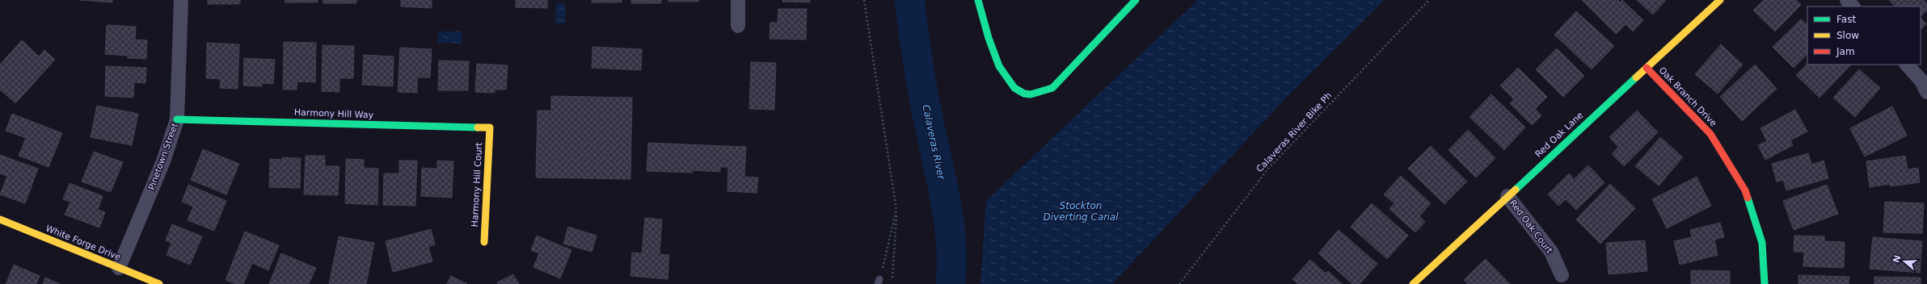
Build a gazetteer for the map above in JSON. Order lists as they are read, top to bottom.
{
  "streets": {
    "street": [
      "Oak Branch Drive",
      "Harmony Hill Way",
      "Red Oak Lane",
      "Pinetown Street",
      "Harmony Hill Court",
      "Red Oak Court",
      "White Forge Drive"
    ],
    "path": ["Calaveras River Bike Ph"]
  },
  "crossings": [
    ["Oak Branch Drive", "Red Oak Lane"],
    ["Harmony Hill Way", "Pinetown Street"],
    ["Harmony Hill Way", "Harmony Hill Court"],
    ["Red Oak Lane", "Red Oak Court"],
    ["Pinetown Street", "White Forge Drive"]
  ],
  "water": ["Calaveras River", "Stockton Diverting Canal"],
  "legend": ["Fast", "Slow", "Jam"],
  "north": "left"
}
